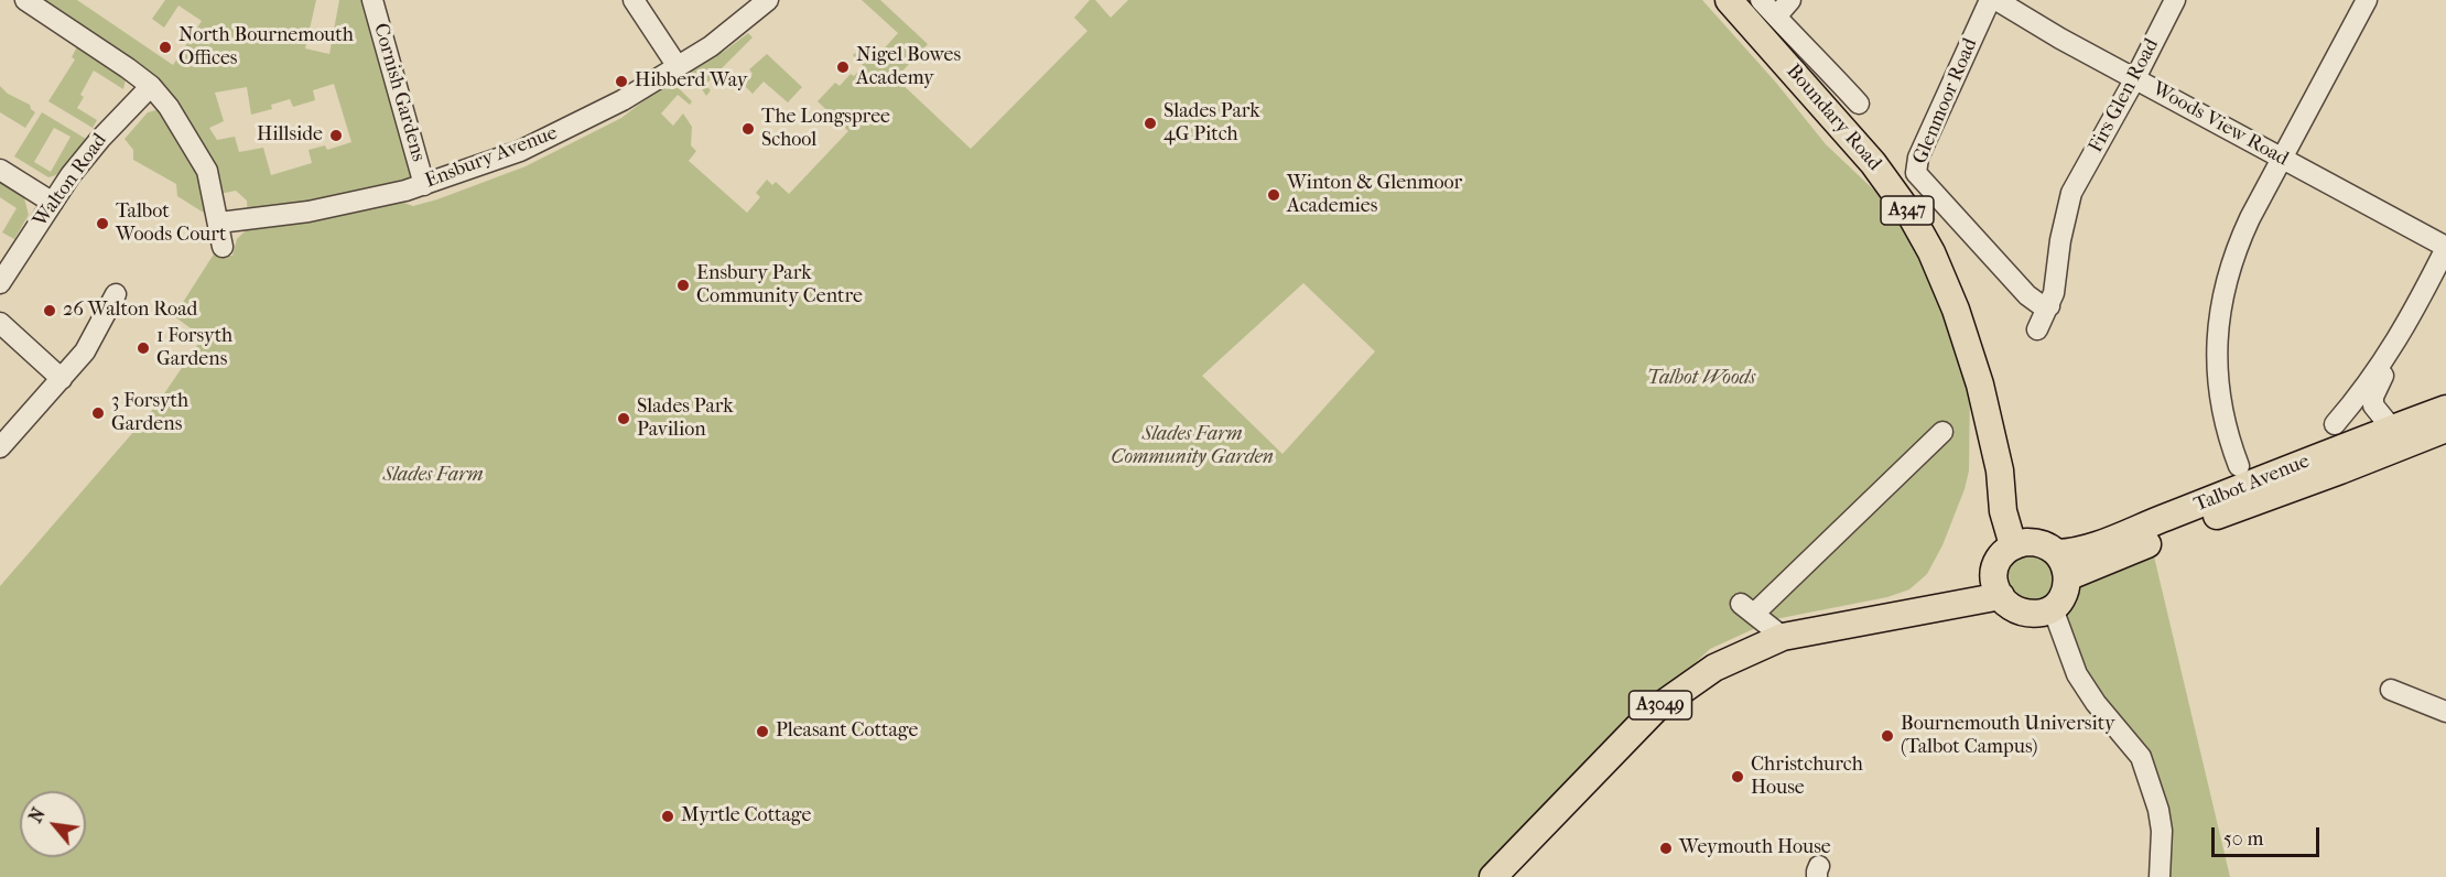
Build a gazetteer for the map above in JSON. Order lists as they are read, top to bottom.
{
  "streets": {
    "main road": [
      "Boundary Road",
      "A347",
      "Talbot Avenue",
      "A3049"
    ],
    "street": [
      "Cornish Gardens",
      "Firs Glen Road",
      "Glenmoor Road",
      "Woods View Road",
      "Ensbury Avenue",
      "Walton Road"
    ]
  },
  "crossings": [
    ["Cornish Gardens", "Ensbury Avenue"],
    ["Firs Glen Road", "Glenmoor Road"],
    ["Firs Glen Road", "Woods View Road"],
    ["Boundary Road", "Talbot Avenue"],
    ["Boundary Road", "A3049"],
    ["Talbot Avenue", "A3049"]
  ],
  "parks": ["Talbot Woods", "Slades Farm Community Garden", "Slades Farm"],
  "places": [
    "North Bournemouth Offices",
    "Nigel Bowes Academy",
    "Hibberd Way",
    "Slades Park 4G Pitch",
    "The Longspree School",
    "Hillside",
    "Winton & Glenmoor Academies",
    "Talbot Woods Court",
    "Ensbury Park Community Centre",
    "26 Walton Road",
    "1 Forsyth Gardens",
    "3 Forsyth Gardens",
    "Slades Park Pavilion",
    "Pleasant Cottage",
    "Bournemouth University (Talbot Campus)",
    "Christchurch House",
    "Myrtle Cottage",
    "Weymouth House"
  ],
  "scale_bar": "50 m",
  "north": "top left"
}
